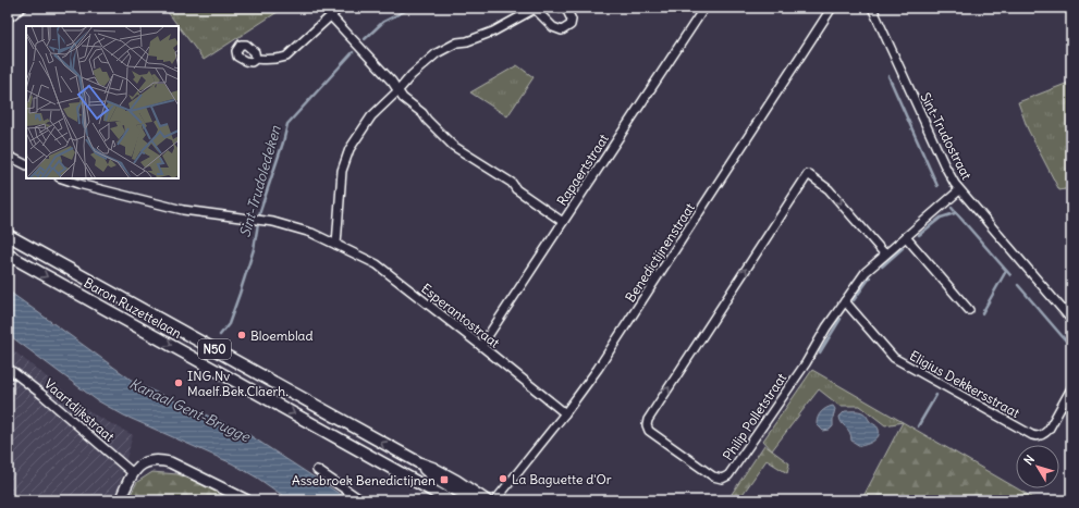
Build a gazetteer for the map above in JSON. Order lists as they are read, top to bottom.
{
  "streets": {
    "main road": ["Baron Ruzettelaan", "N50"],
    "street": [
      "Sint-Trudostraat",
      "Rapaertstraat",
      "Benedictijnenstraat",
      "Esperantostraat",
      "Eligius Dekkersstraat",
      "Vaartdijkstraat",
      "Philip Polletstraat"
    ]
  },
  "crossings": [
    ["Sint-Trudostraat", "Philip Polletstraat"],
    ["Rapaertstraat", "Esperantostraat"],
    ["Benedictijnenstraat", "Esperantostraat"],
    ["Eligius Dekkersstraat", "Philip Polletstraat"]
  ],
  "water": ["Sint-Trudoledeken", "Kanaal Gent-Brugge"],
  "places": {
    "other": ["Bloemblad", "ING Nv Maelf.Bek.Claerh.", "La Baguette d'Or"],
    "transit": ["Assebroek Benedictijnen"]
  },
  "north": "top left"
}
